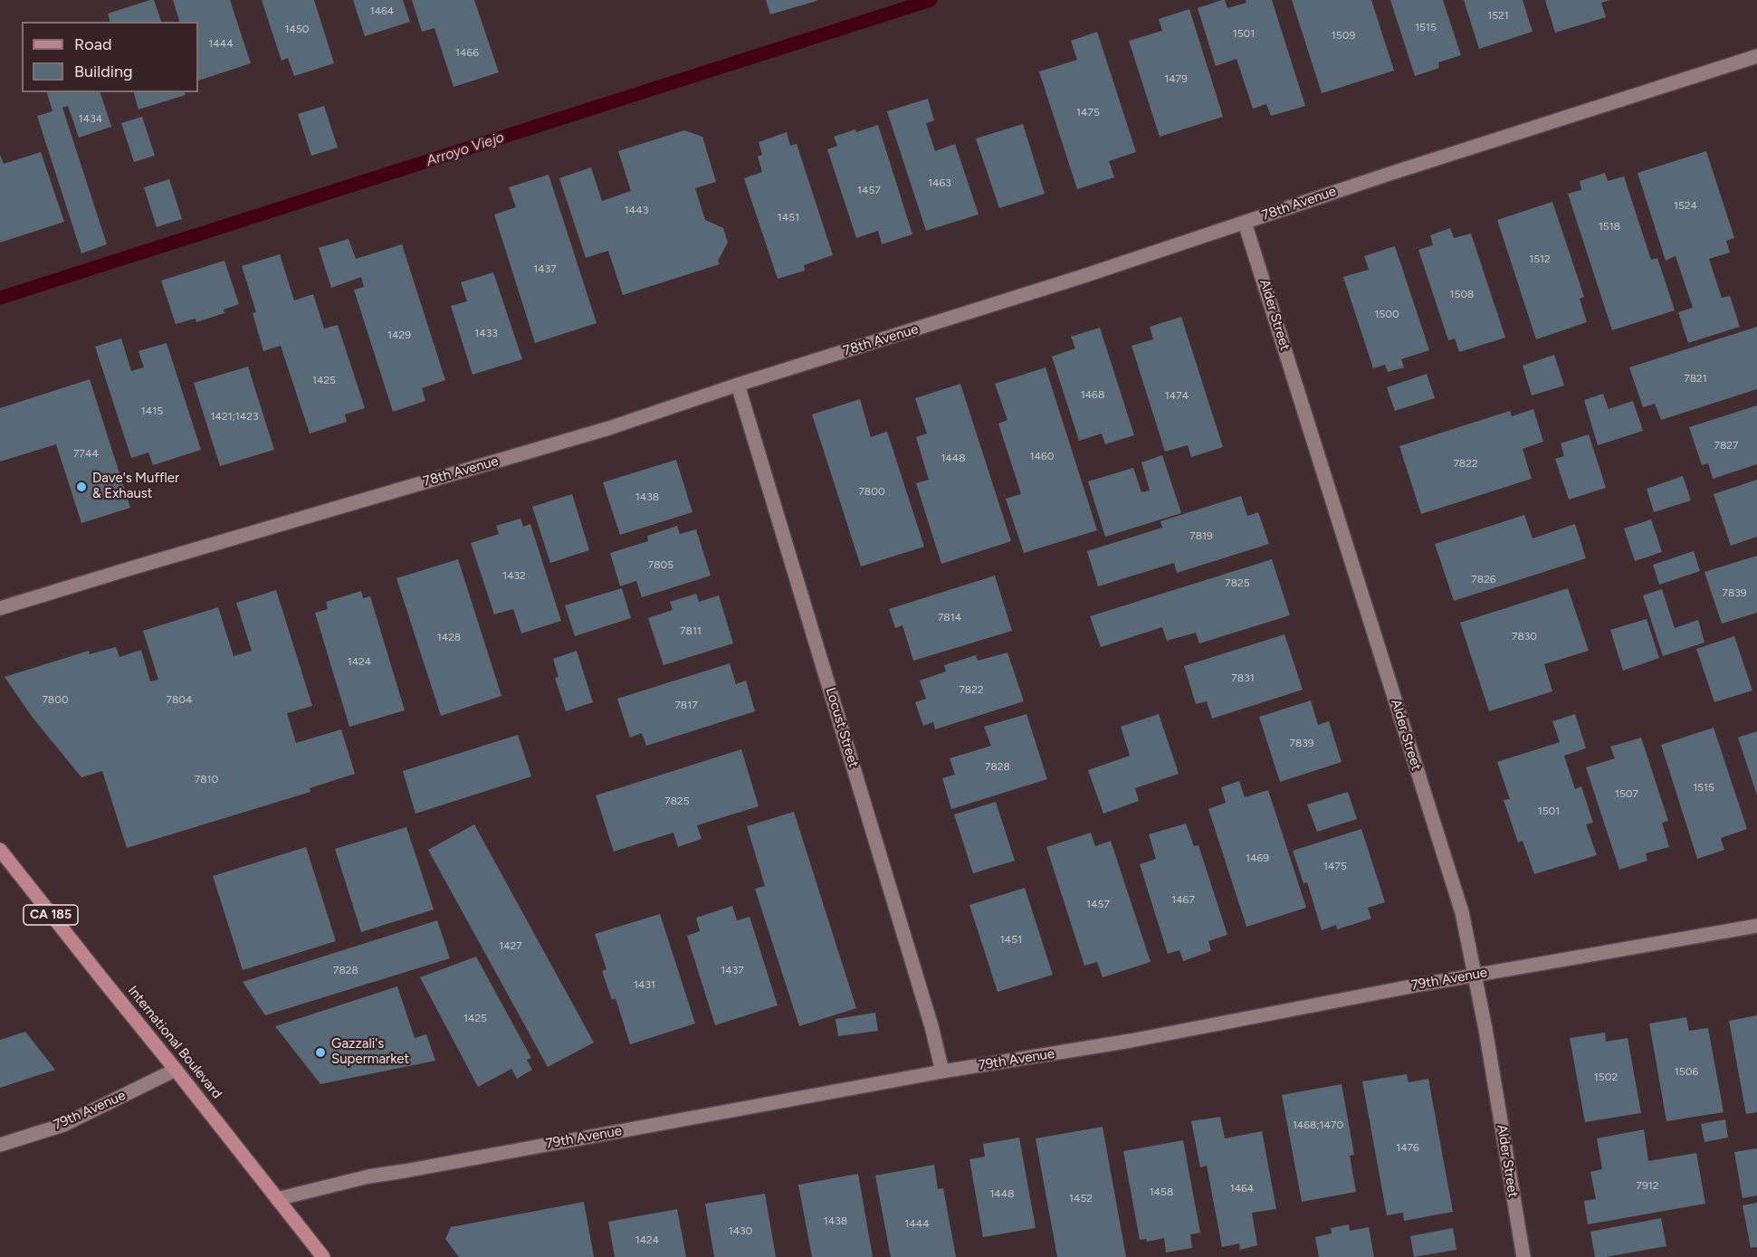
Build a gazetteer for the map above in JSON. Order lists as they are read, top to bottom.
{
  "streets": {
    "main road": ["CA 185", "International Boulevard"],
    "street": [
      "78th Avenue",
      "Alder Street",
      "Locust Street",
      "79th Avenue"
    ]
  },
  "crossings": [
    ["78th Avenue", "Alder Street"],
    ["78th Avenue", "Locust Street"],
    ["Alder Street", "79th Avenue"],
    ["Locust Street", "79th Avenue"],
    ["79th Avenue", "International Boulevard"]
  ],
  "water": ["Arroyo Viejo"],
  "places": ["Dave's Muffler & Exhaust", "Gazzali's Supermarket"],
  "house_numbers": [
    "1464",
    "1521",
    "1515",
    "1450",
    "1501",
    "1509",
    "1444",
    "1466",
    "1479",
    "1475",
    "1434",
    "1463",
    "1457",
    "1524",
    "1443",
    "1451",
    "1518",
    "1512",
    "1437",
    "1508",
    "1500",
    "1433",
    "1429",
    "7821",
    "1425",
    "1468",
    "1474",
    "1415",
    "1421;1423",
    "7827",
    "7744",
    "1460",
    "1448",
    "7822",
    "7800",
    "1438",
    "7819",
    "7805",
    "1432",
    "7826",
    "7825",
    "7839",
    "7814",
    "7811",
    "7830",
    "1428",
    "1424",
    "7831",
    "7822",
    "7800",
    "7804",
    "7817",
    "7839",
    "7828",
    "7810",
    "1515",
    "1507",
    "7825",
    "1501",
    "1469",
    "1475",
    "1467",
    "1457",
    "1451",
    "1427",
    "7828",
    "1437",
    "1431",
    "1425",
    "1506",
    "1502",
    "1468;1470",
    "1476",
    "7912",
    "1464",
    "1458",
    "1448",
    "1452",
    "1438",
    "1444",
    "1430",
    "1424"
  ],
  "legend": ["Road", "Building"]
}
